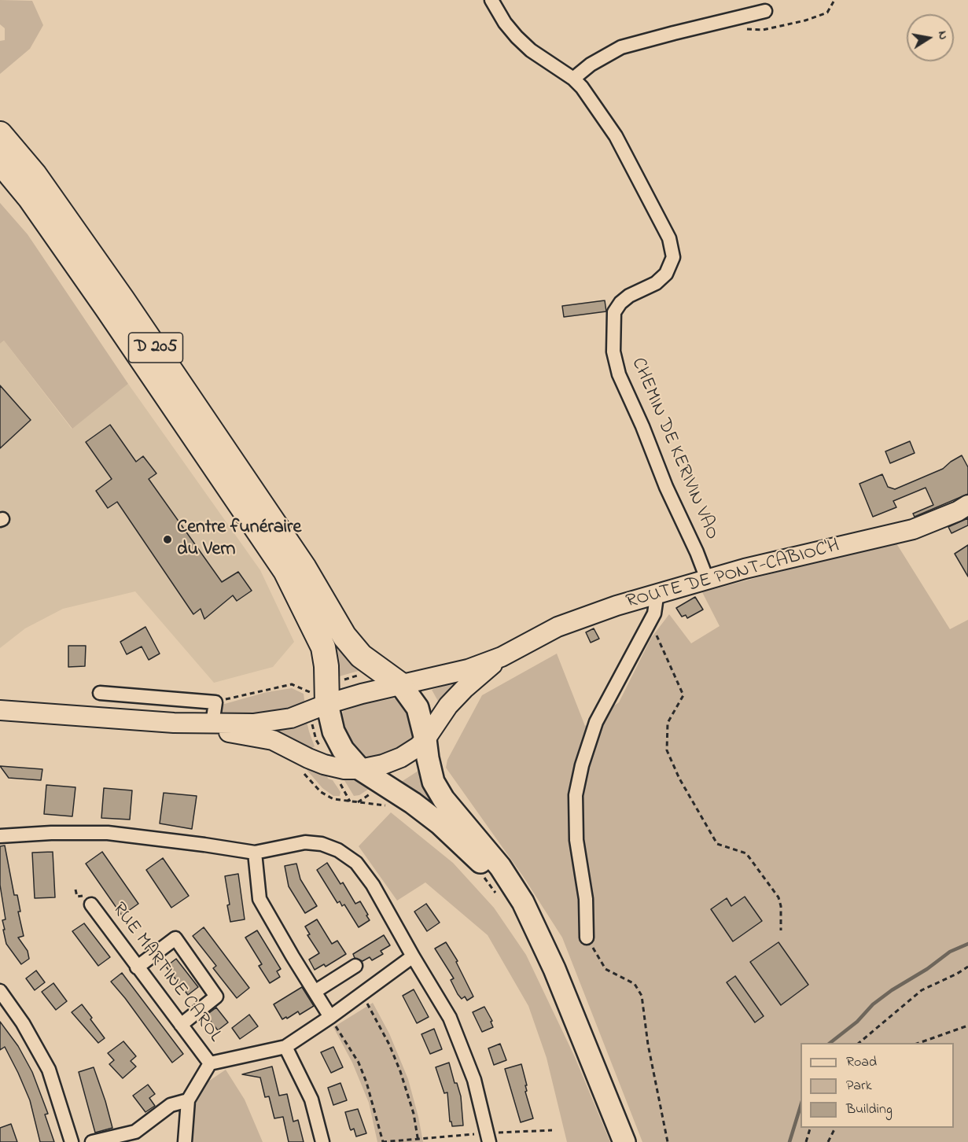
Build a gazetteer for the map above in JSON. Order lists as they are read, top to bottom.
{
  "streets": {
    "highway": ["D 205"],
    "street": ["CHEMIN DE KERIVIN VAO", "ROUTE DE PONT-CABIOC'H", "RUE MARTINE CAROL"]
  },
  "crossings": [
    ["D 205", "ROUTE DE PONT-CABIOC'H"],
    ["CHEMIN DE KERIVIN VAO", "ROUTE DE PONT-CABIOC'H"]
  ],
  "places": ["Centre funéraire du Vern"],
  "legend": ["Road", "Park", "Building"],
  "north": "right"
}
